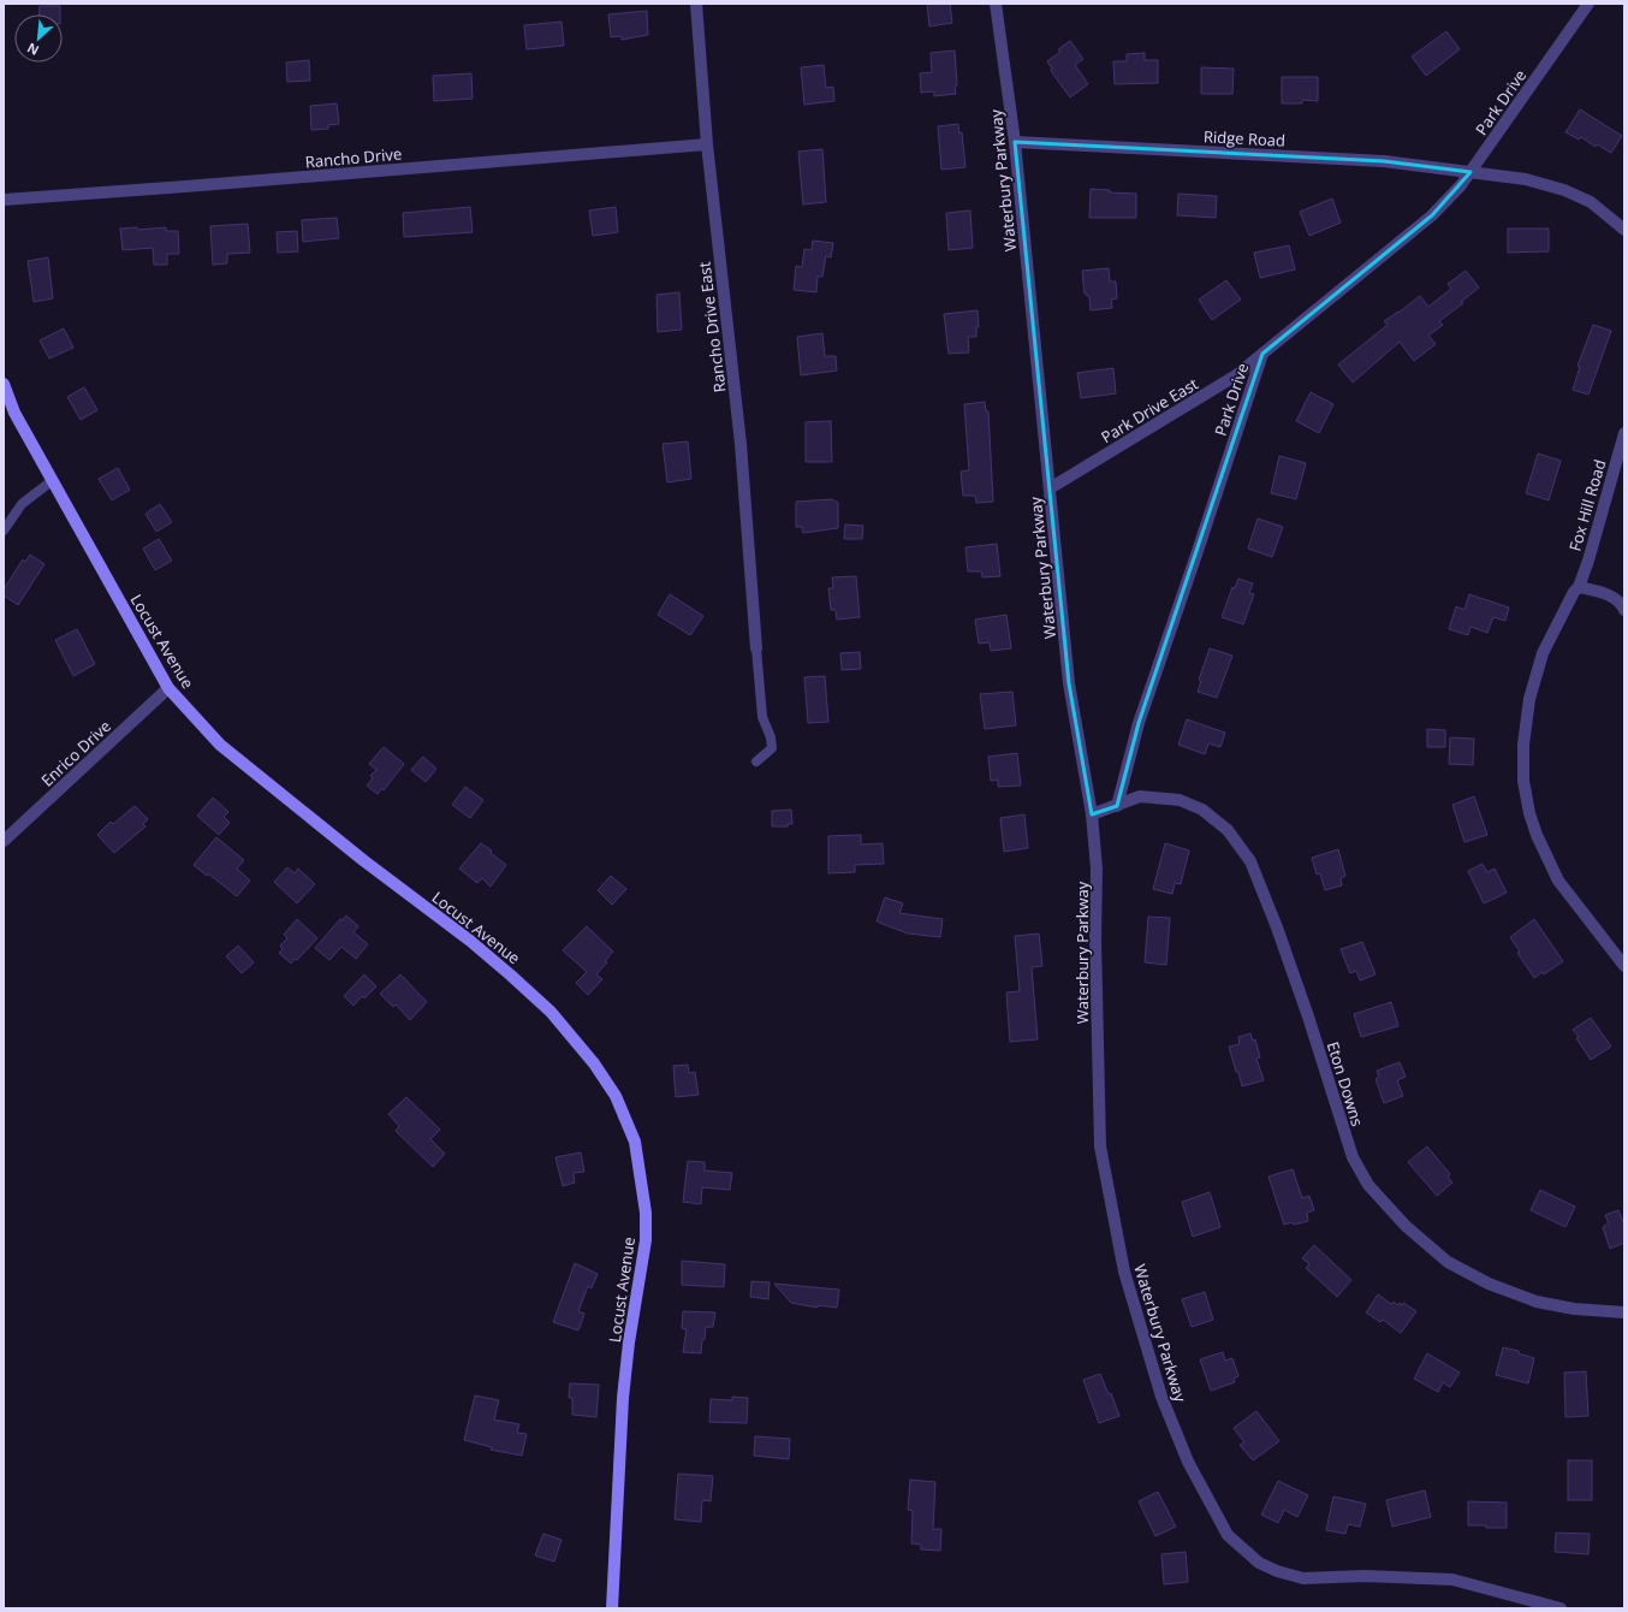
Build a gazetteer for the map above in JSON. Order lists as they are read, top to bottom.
{
  "streets": {
    "street": [
      "Park Drive",
      "Ridge Road",
      "Rancho Drive",
      "Waterbury Parkway",
      "Rancho Drive East",
      "Park Drive East",
      "Fox Hill Road",
      "Locust Avenue",
      "Enrico Drive",
      "Eton Downs"
    ]
  },
  "crossings": [
    ["Park Drive", "Ridge Road"],
    ["Park Drive", "Park Drive East"],
    ["Park Drive", "Eton Downs"],
    ["Ridge Road", "Waterbury Parkway"],
    ["Rancho Drive", "Rancho Drive East"],
    ["Waterbury Parkway", "Park Drive East"],
    ["Locust Avenue", "Enrico Drive"]
  ],
  "north": "bottom left"
}
